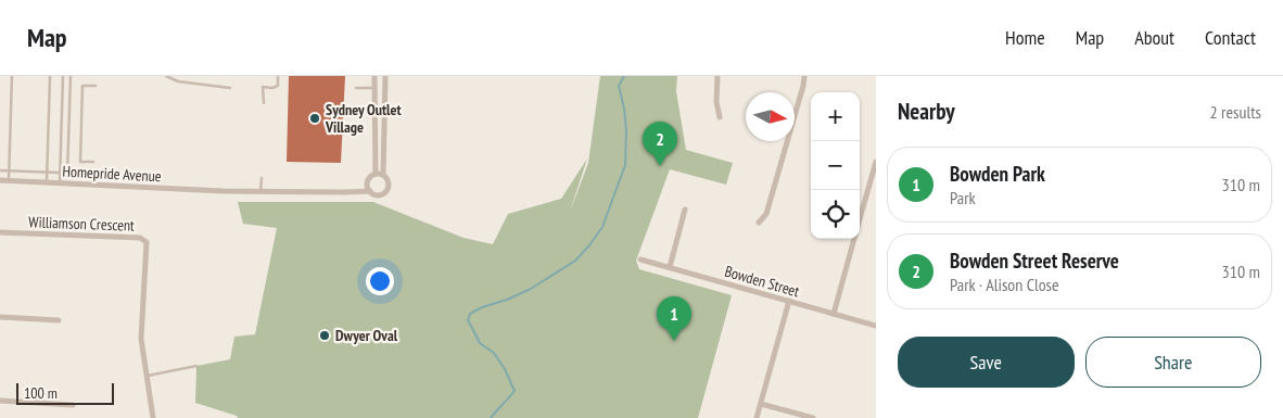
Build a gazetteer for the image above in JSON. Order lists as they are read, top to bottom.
{
  "streets": {
    "street": ["Homepride Avenue", "Williamson Crescent", "Bowden Street"]
  },
  "places": ["Sydney Outlet Village", "Dwyer Oval"],
  "scale_bar": "100 m",
  "north": "right",
  "page": {
    "header": "Map",
    "nav": [
      "Home",
      "Map",
      "About",
      "Contact"
    ],
    "heading": ["Nearby", "2 results"],
    "map_buttons": ["+", "−"],
    "pins": ["2", "1"],
    "list": [
      {
        "mark": "1",
        "name": "Bowden Park",
        "note": "Park",
        "value": "310 m"
      },
      {
        "mark": "2",
        "name": "Bowden Street Reserve",
        "note": "Park · Alison Close",
        "value": "310 m"
      }
    ],
    "buttons": ["Save", "Share"],
    "scale": "100 m"
  }
}
